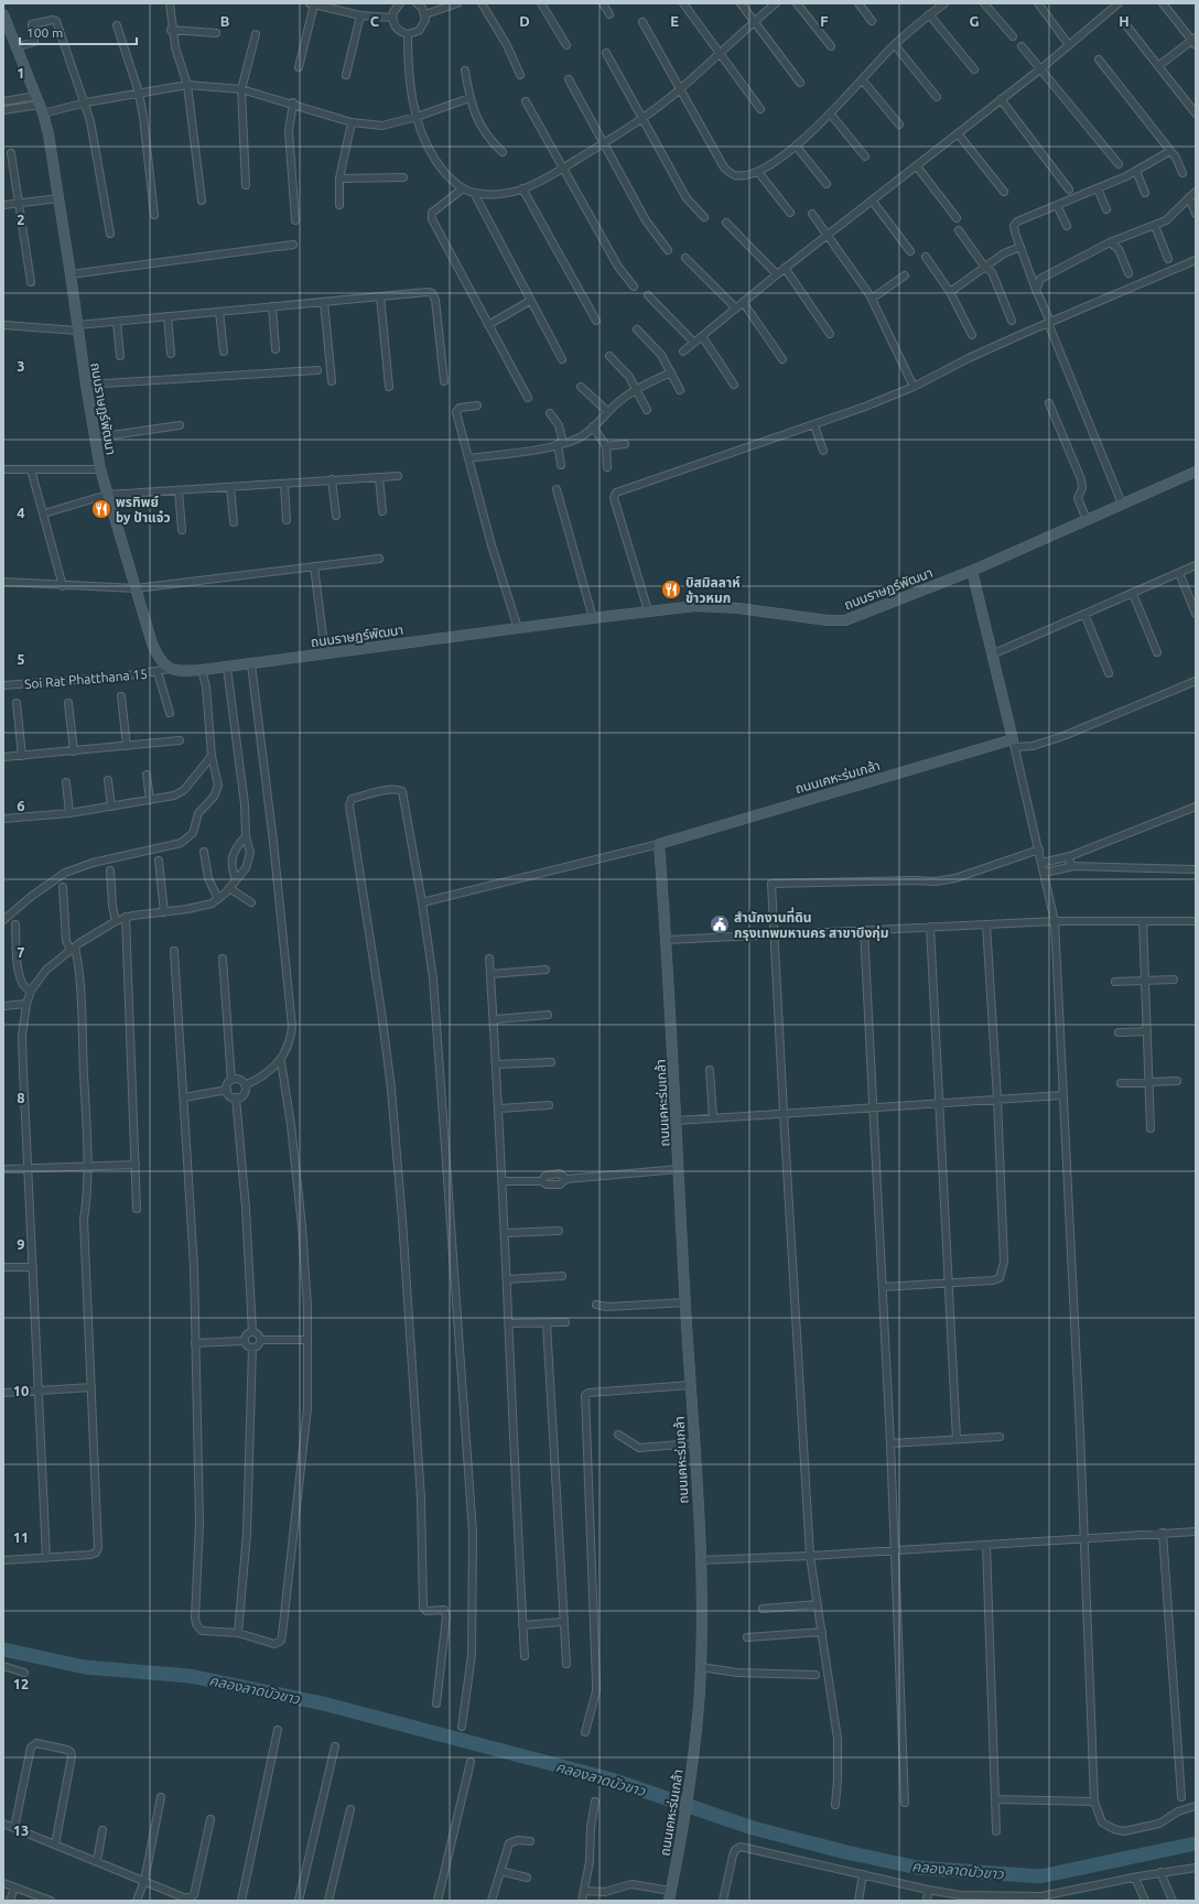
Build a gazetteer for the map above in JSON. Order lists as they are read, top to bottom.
{
  "streets": {
    "street": ["ถนนราษฏร์พัฒนา", "Soi Rat Phatthana 15", "ถนนเคหะร่มเกล้า"]
  },
  "crossings": [
    ["ถนนราษฏร์พัฒนา", "Soi Rat Phatthana 15"]
  ],
  "water": ["คลองลาดบัวขาว"],
  "places": {
    "restaurant": ["พรทิพย์ by ป้าแจ๋ว", "บิสมิลลาห์ ข้าวหมก"],
    "public building": ["สำนักงานที่ดิน กรุงเทพมหานคร สาขาบึงกุ่ม"]
  },
  "scale_bar": "100 m",
  "grid": {
    "columns": [
      "B",
      "C",
      "D",
      "E",
      "F",
      "G",
      "H"
    ],
    "rows": [
      "1",
      "2",
      "3",
      "4",
      "5",
      "6",
      "7",
      "8",
      "9",
      "10",
      "11",
      "12",
      "13"
    ]
  }
}
